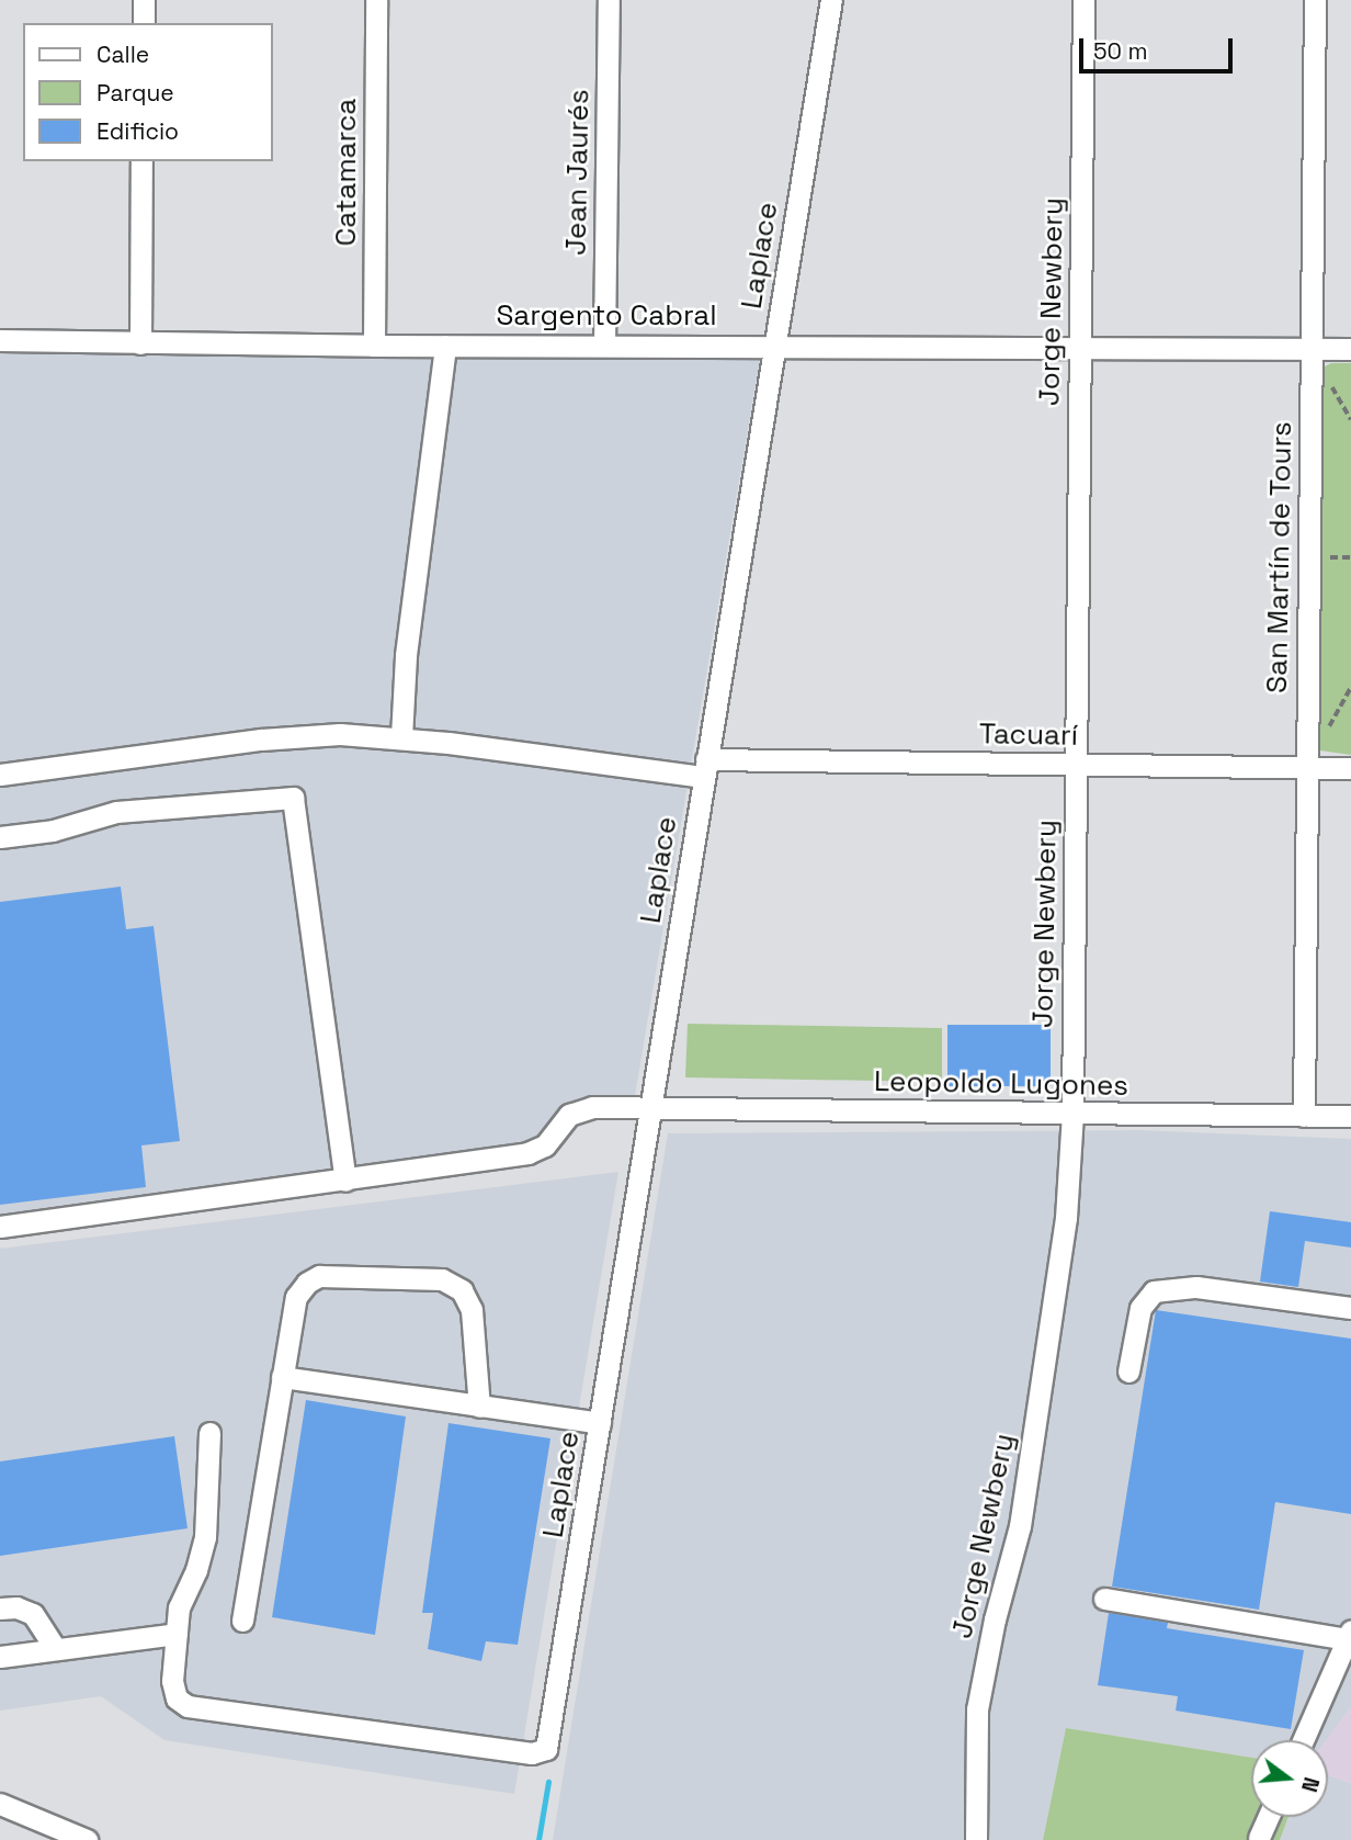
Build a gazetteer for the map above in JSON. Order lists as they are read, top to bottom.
{
  "streets": {
    "street": [
      "Catamarca",
      "Jean Jaurés",
      "Laplace",
      "Jorge Newbery",
      "Sargento Cabral",
      "San Martín de Tours",
      "Tacuarí",
      "Leopoldo Lugones"
    ]
  },
  "crossings": [
    ["Catamarca", "Sargento Cabral"],
    ["Jean Jaurés", "Sargento Cabral"],
    ["Laplace", "Sargento Cabral"],
    ["Laplace", "Tacuarí"],
    ["Laplace", "Leopoldo Lugones"],
    ["Jorge Newbery", "Sargento Cabral"],
    ["Jorge Newbery", "Tacuarí"],
    ["Jorge Newbery", "Leopoldo Lugones"],
    ["Sargento Cabral", "San Martín de Tours"],
    ["San Martín de Tours", "Tacuarí"],
    ["San Martín de Tours", "Leopoldo Lugones"]
  ],
  "legend": ["Calle", "Parque", "Edificio"],
  "scale_bar": "50 m",
  "north": "right"
}
